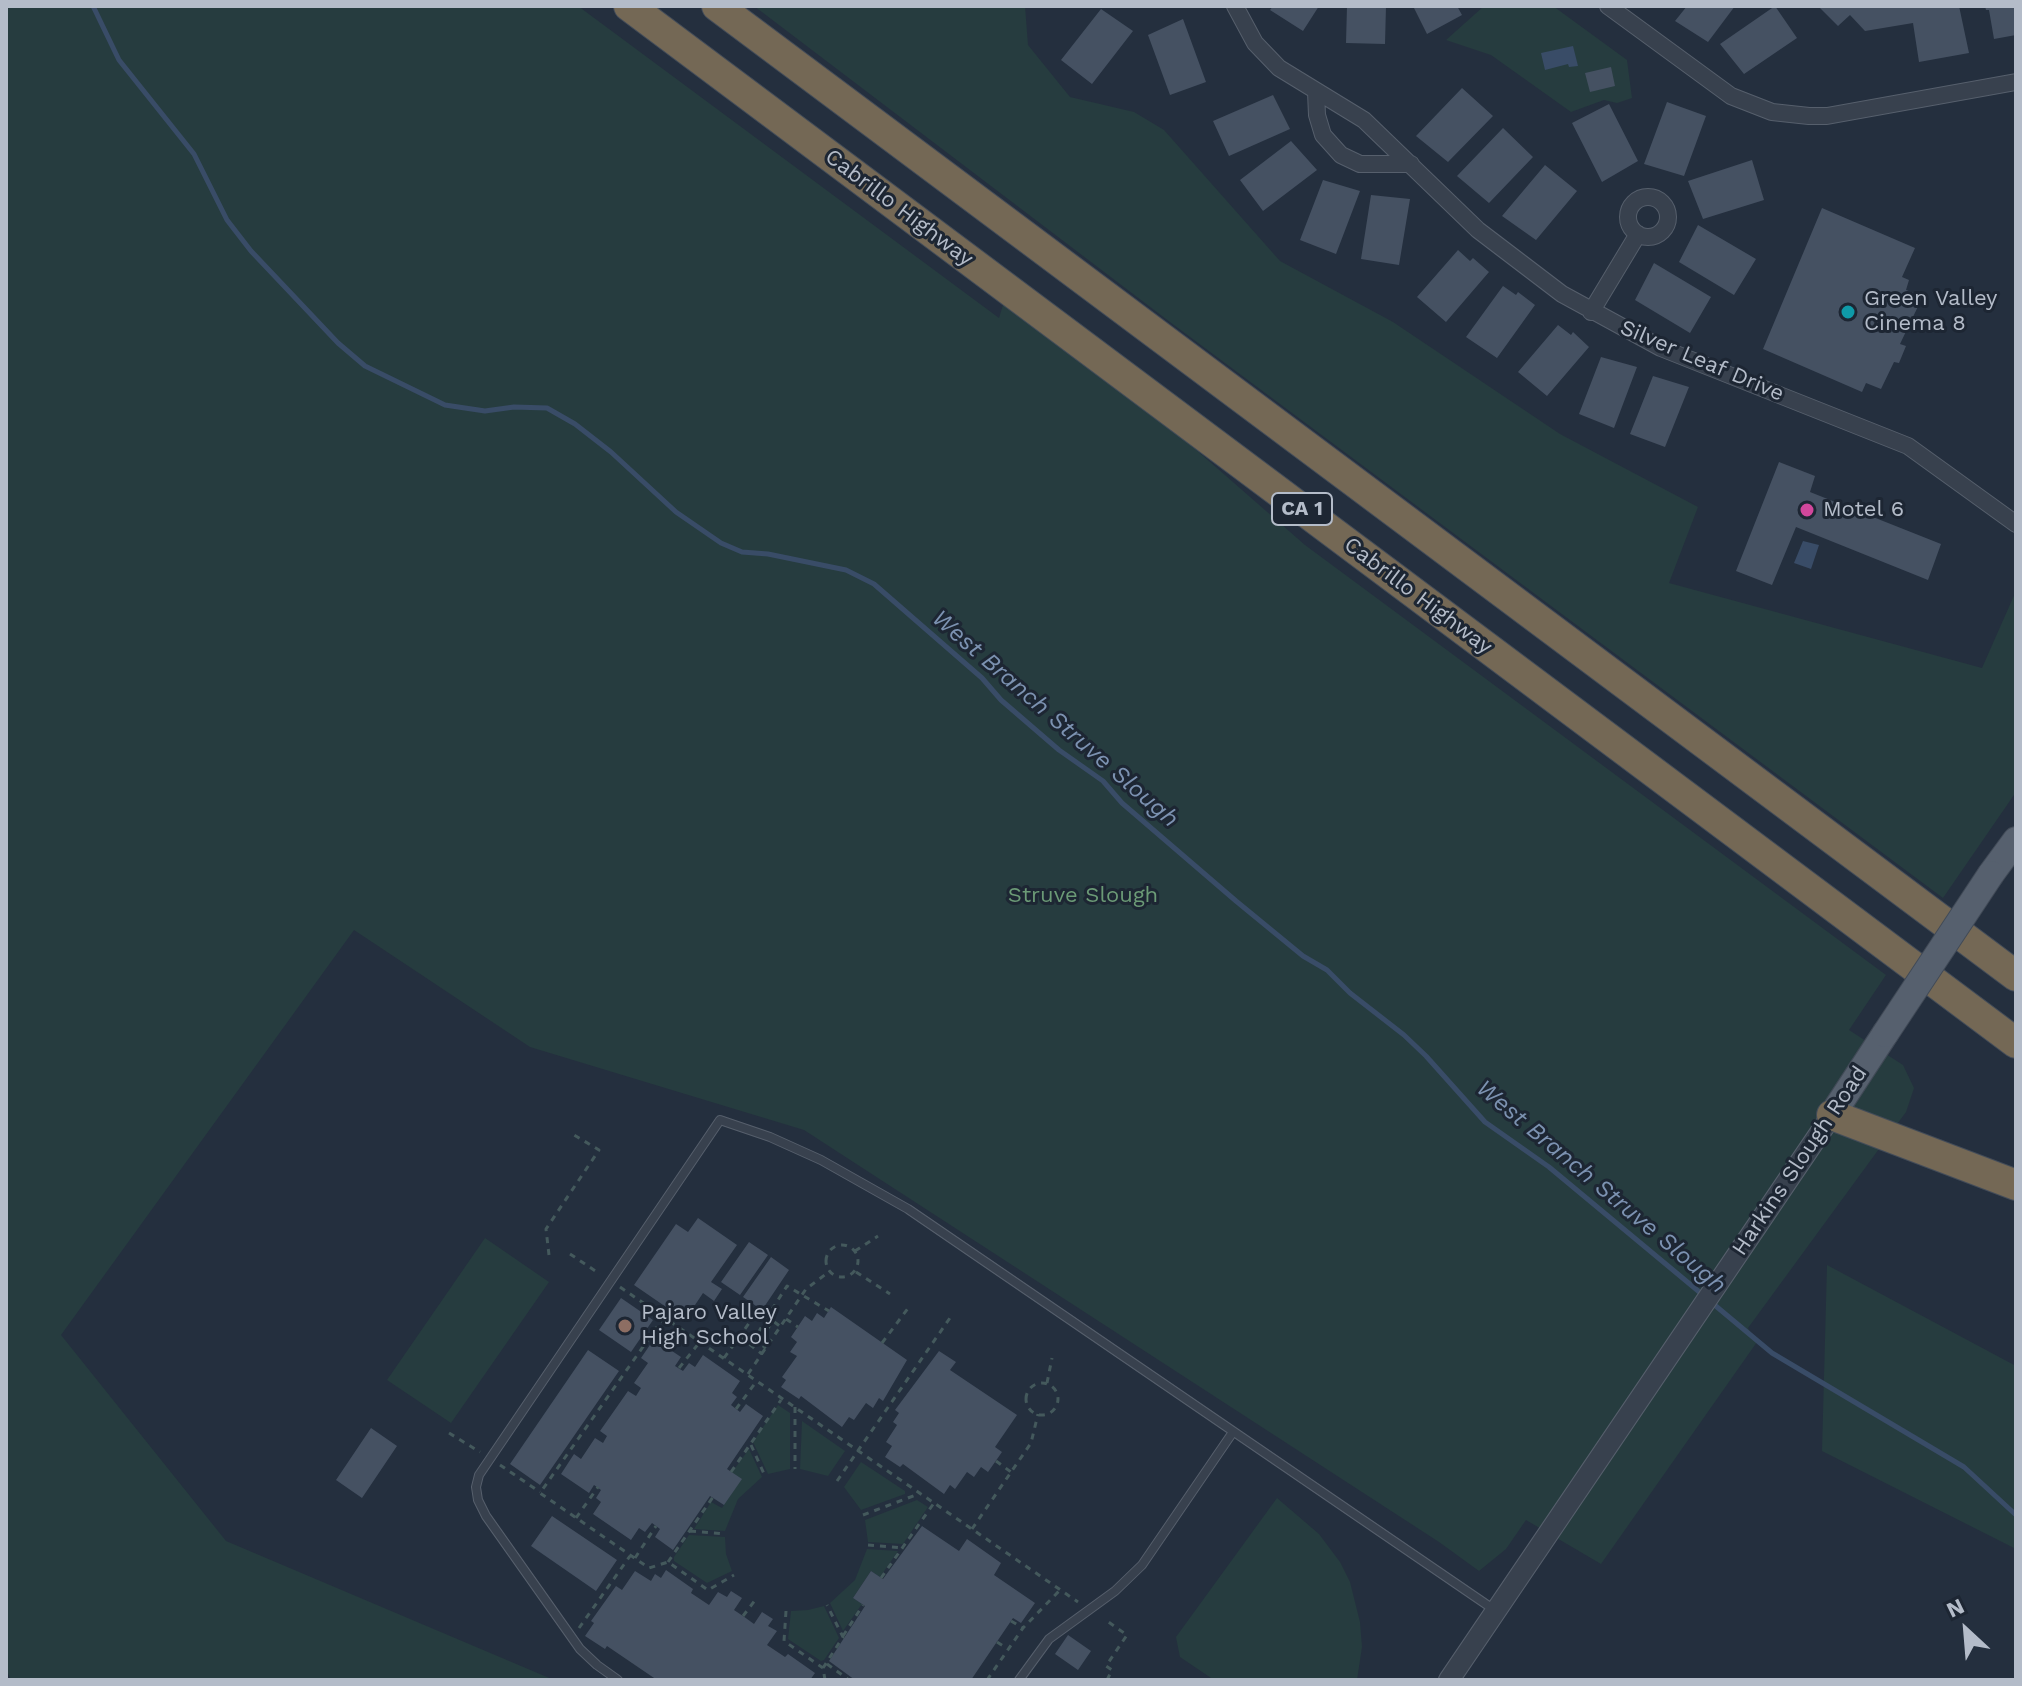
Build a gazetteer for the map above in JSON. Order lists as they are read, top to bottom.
{
  "streets": {
    "highway": ["Cabrillo Highway", "CA 1"],
    "main road": ["Harkins Slough Road"],
    "street": ["Silver Leaf Drive"]
  },
  "water": ["West Branch Struve Slough"],
  "parks": ["Struve Slough"],
  "places": ["Green Valley Cinema 8", "Motel 6", "Pajaro Valley High School"],
  "north": "top left"
}
